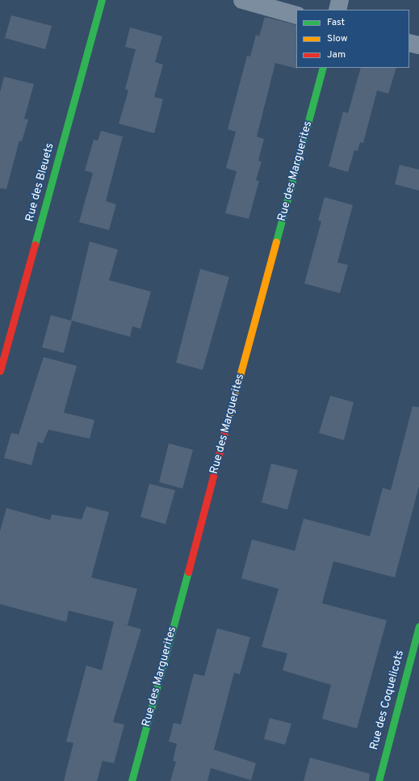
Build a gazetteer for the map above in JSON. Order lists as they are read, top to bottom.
{
  "streets": {
    "street": ["Rue des Marguerites", "Rue des Bleuets", "Rue des Coquelicots"]
  },
  "legend": ["Fast", "Slow", "Jam"]
}
